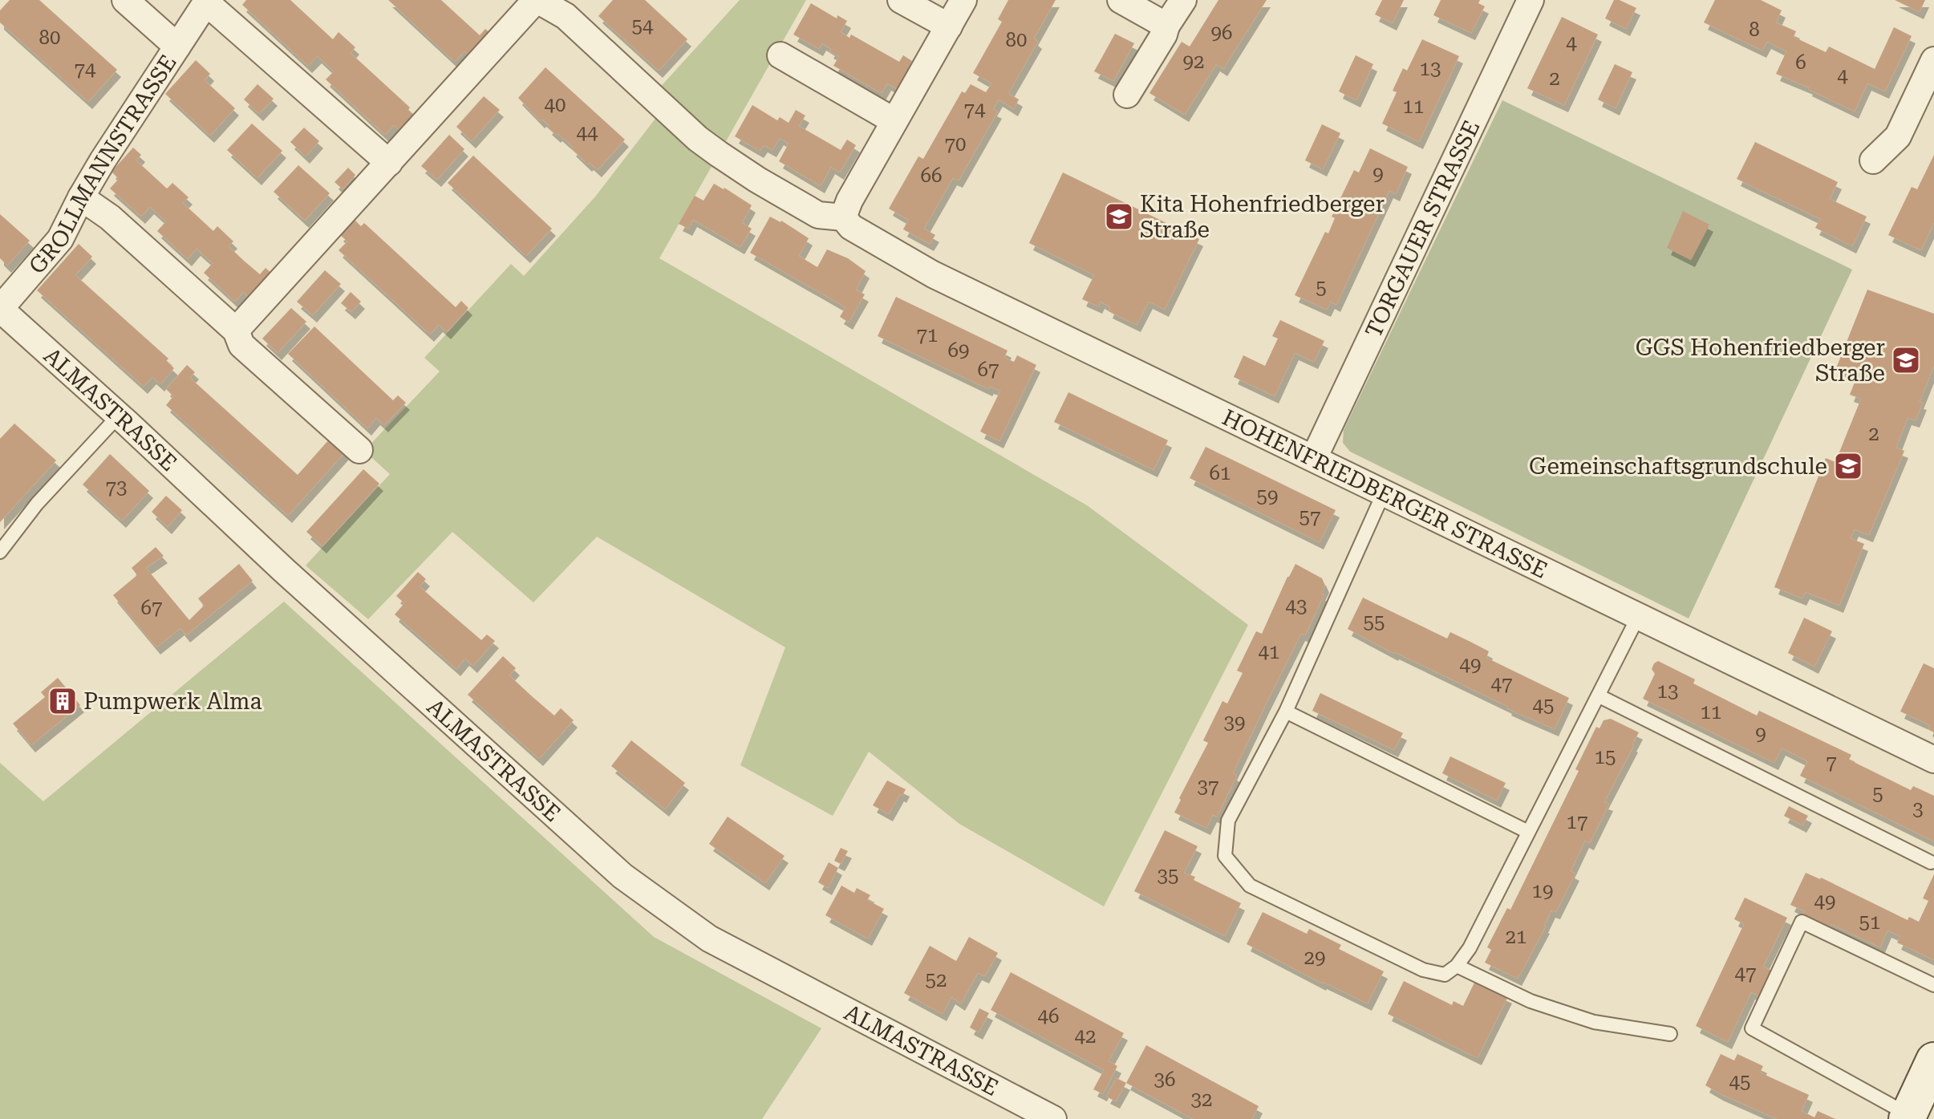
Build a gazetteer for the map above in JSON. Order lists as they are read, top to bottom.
{
  "streets": {
    "street": [
      "GROLLMANNSTRASSE",
      "TORGAUER STRASSE",
      "ALMASTRASSE",
      "HOHENFRIEDBERGER STRASSE"
    ]
  },
  "crossings": [
    ["GROLLMANNSTRASSE", "ALMASTRASSE"],
    ["TORGAUER STRASSE", "HOHENFRIEDBERGER STRASSE"]
  ],
  "places": {
    "school or university": ["Kita Hohenfriedberger Straße", "GGS Hohenfriedberger Straße", "Gemeinschaftsgrundschule"],
    "building": ["Pumpwerk Alma"]
  },
  "house_numbers": [
    "54",
    "8",
    "96",
    "80",
    "80",
    "4",
    "92",
    "6",
    "13",
    "74",
    "4",
    "2",
    "40",
    "11",
    "74",
    "44",
    "70",
    "9",
    "66",
    "5",
    "71",
    "69",
    "67",
    "2",
    "61",
    "73",
    "59",
    "57",
    "43",
    "67",
    "55",
    "41",
    "49",
    "47",
    "13",
    "45",
    "11",
    "39",
    "9",
    "15",
    "7",
    "37",
    "5",
    "3",
    "17",
    "35",
    "19",
    "49",
    "51",
    "21",
    "29",
    "47",
    "52",
    "46",
    "42",
    "36",
    "45",
    "32"
  ]
}
